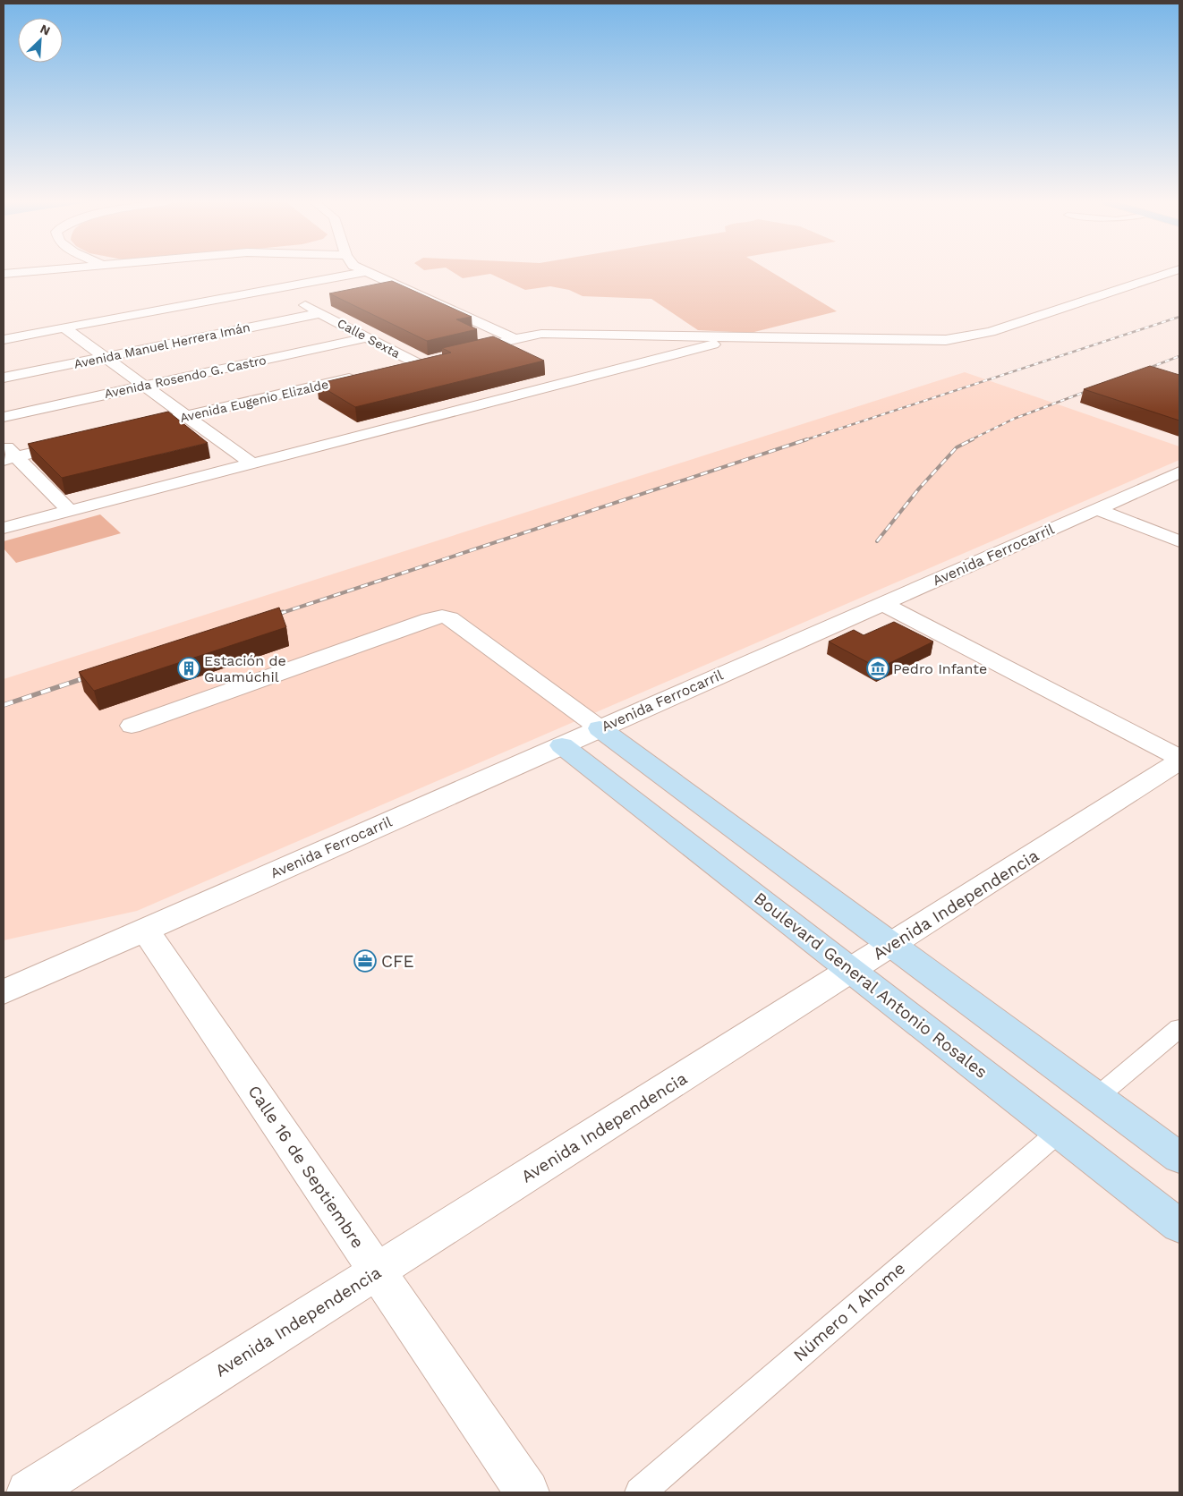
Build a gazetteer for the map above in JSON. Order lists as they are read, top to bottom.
{
  "streets": {
    "street": [
      "Calle Sexta",
      "Avenida Manuel Herrera Imán",
      "Avenida Rosendo G. Castro",
      "Avenida Eugenio Elizalde",
      "Avenida Ferrocarril",
      "Avenida Independencia",
      "Boulevard General Antonio Rosales",
      "Calle 16 de Septiembre"
    ],
    "lane": ["Número 1 Ahome"]
  },
  "crossings": [
    ["Calle Sexta", "Avenida Manuel Herrera Imán"],
    ["Calle Sexta", "Avenida Rosendo G. Castro"],
    ["Avenida Ferrocarril", "Boulevard General Antonio Rosales"],
    ["Avenida Ferrocarril", "Calle 16 de Septiembre"],
    ["Avenida Independencia", "Boulevard General Antonio Rosales"],
    ["Avenida Independencia", "Calle 16 de Septiembre"],
    ["Boulevard General Antonio Rosales", "Número 1 Ahome"]
  ],
  "places": {
    "building": ["Estación de Guamúchil"],
    "museum": ["Pedro Infante"],
    "office": ["CFE"]
  },
  "north": "top right"
}
